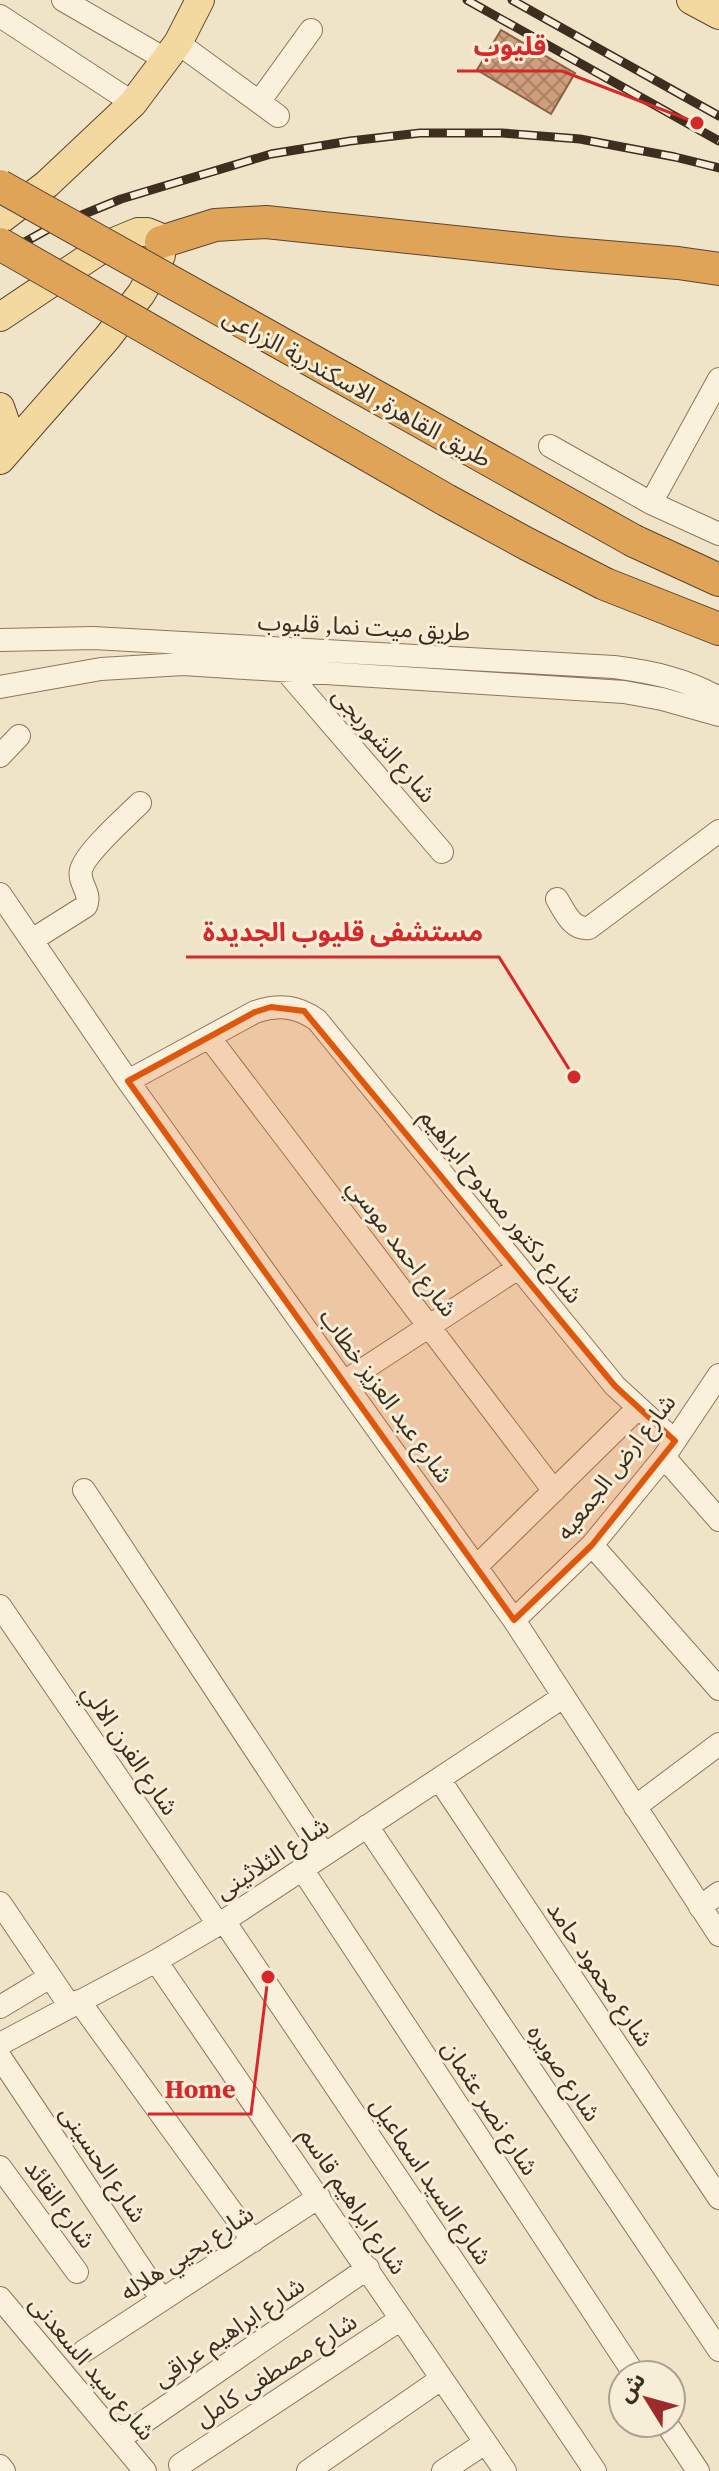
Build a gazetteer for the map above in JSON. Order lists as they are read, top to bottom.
{
  "streets": {
    "highway": ["طريق القاهرة, الاسكندرية الزراعى"],
    "street": [
      "طريق ميت نما, قليوب",
      "شارع الشوربجى",
      "شارع دكتور ممدوح ابراهيم",
      "شارع احمد موسي",
      "شارع عبد العزيز خطاب",
      "شارع ارض الجمعيه",
      "شارع الفرن الالي",
      "شارع الثلاثينى",
      "شارع محمود حامد",
      "شارع صويره",
      "شارع نصر عثمان",
      "شارع الحسينى",
      "شارع السيد اسماعيل",
      "شارع ابراهيم قاسم",
      "شارع القائد",
      "شارع يحيي هلاله",
      "شارع ابراهيم عراقى",
      "شارع سيد السعدنى",
      "شارع مصطفى كامل"
    ]
  },
  "crossings": [
    ["طريق ميت نما, قليوب", "شارع الشوربجى"],
    ["شارع دكتور ممدوح ابراهيم", "شارع احمد موسي"],
    ["شارع دكتور ممدوح ابراهيم", "شارع ارض الجمعيه"],
    ["شارع عبد العزيز خطاب", "شارع ارض الجمعيه"],
    ["شارع عبد العزيز خطاب", "شارع الثلاثينى"],
    ["شارع الفرن الالي", "شارع الثلاثينى"],
    ["شارع الفرن الالي", "شارع السيد اسماعيل"],
    ["شارع الثلاثينى", "شارع محمود حامد"],
    ["شارع الثلاثينى", "شارع صويره"],
    ["شارع الثلاثينى", "شارع نصر عثمان"],
    ["شارع الثلاثينى", "شارع السيد اسماعيل"],
    ["شارع الثلاثينى", "شارع ابراهيم قاسم"],
    ["شارع الحسينى", "شارع يحيي هلاله"],
    ["شارع ابراهيم قاسم", "شارع يحيي هلاله"],
    ["شارع ابراهيم قاسم", "شارع ابراهيم عراقى"],
    ["شارع ابراهيم قاسم", "شارع مصطفى كامل"],
    ["شارع ابراهيم عراقى", "شارع سيد السعدنى"]
  ],
  "places": ["قليوب", "مستشفى قليوب الجديدة", "Home"],
  "north": "top left"
}
